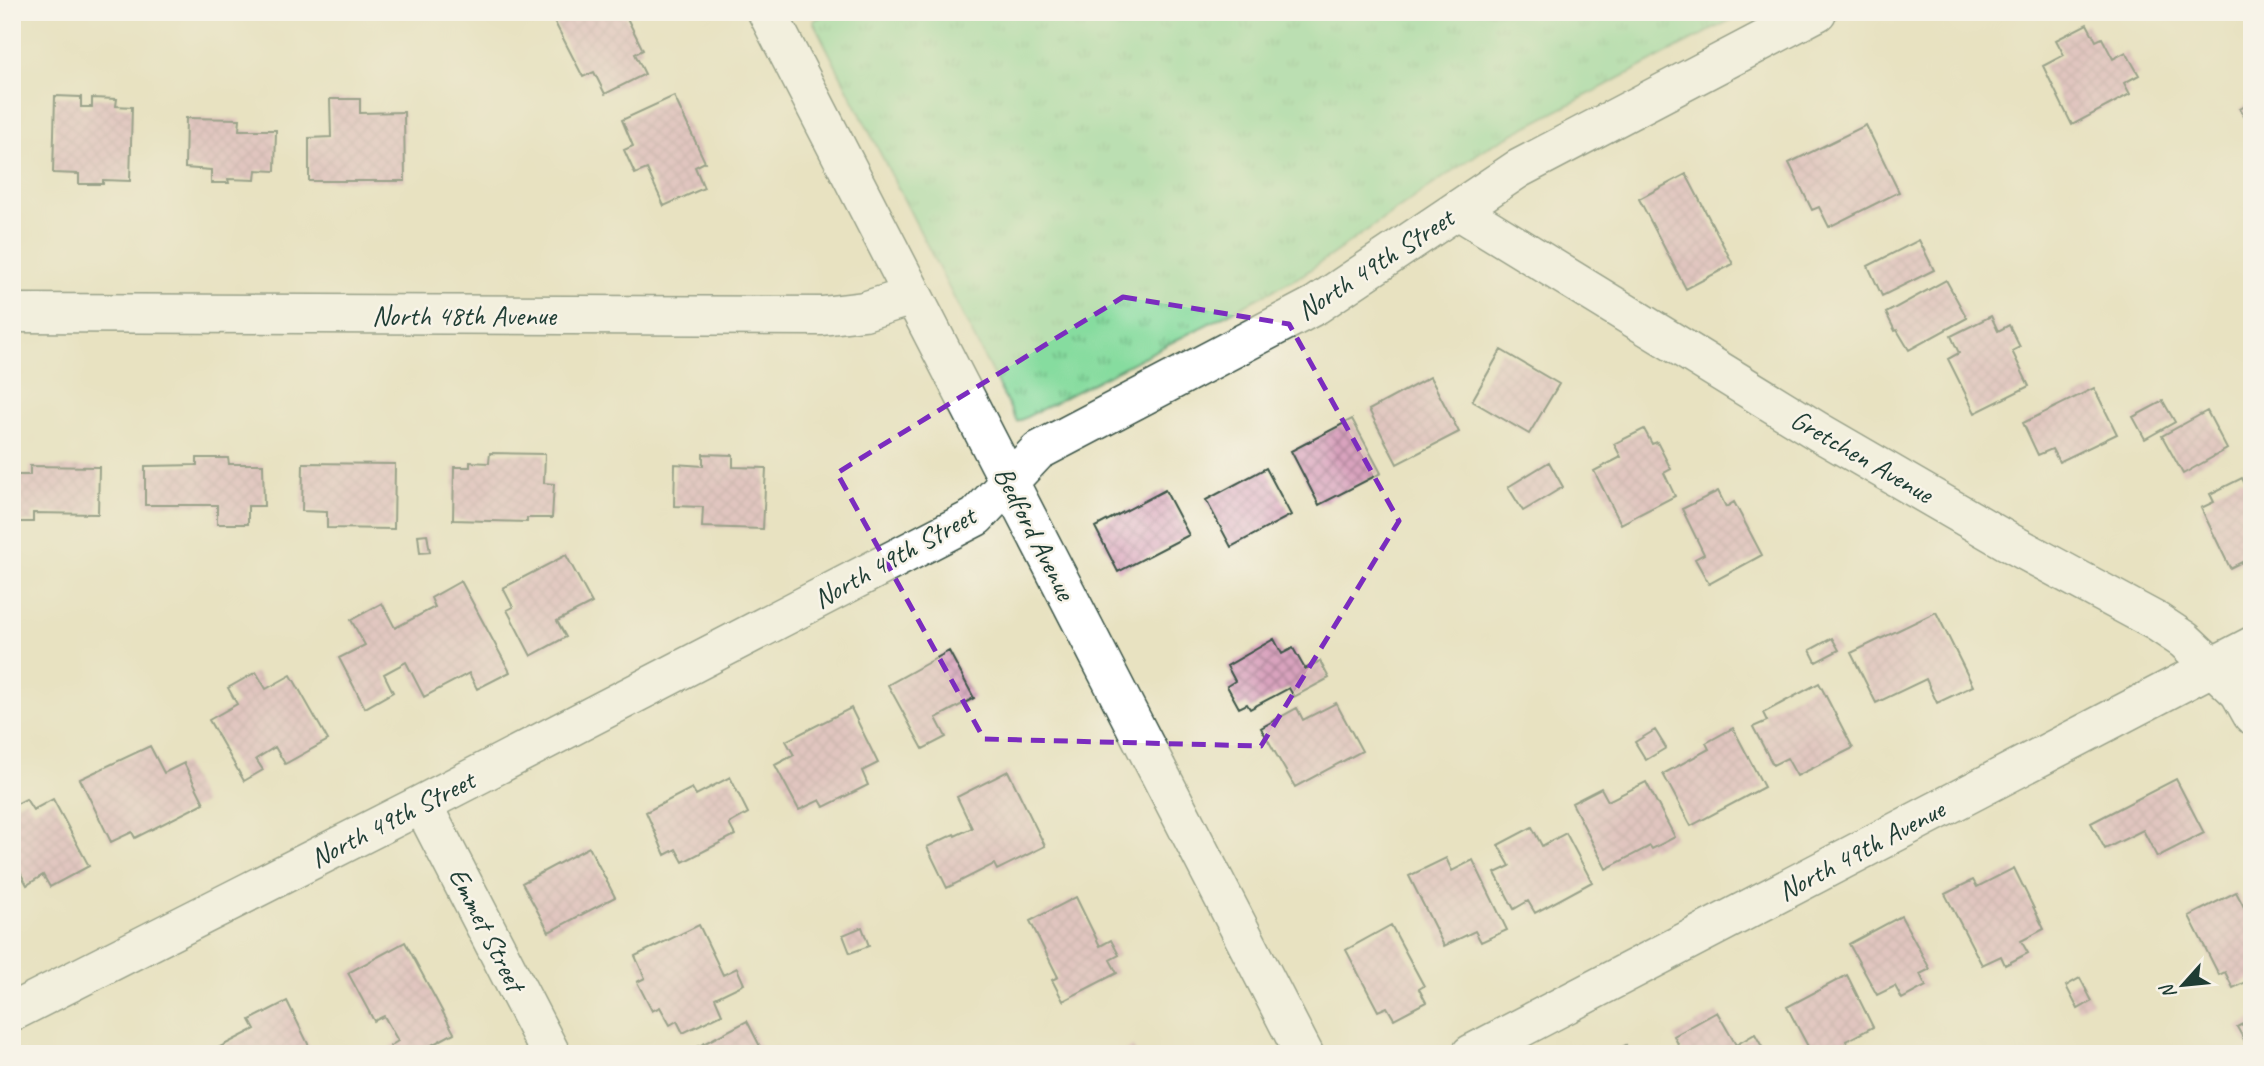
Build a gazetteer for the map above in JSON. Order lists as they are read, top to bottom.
{
  "streets": {
    "street": [
      "North 49th Street",
      "North 48th Avenue",
      "Gretchen Avenue",
      "Bedford Avenue",
      "North 49th Avenue",
      "Emmet Street"
    ]
  },
  "crossings": [
    ["North 49th Street", "Gretchen Avenue"],
    ["North 49th Street", "Bedford Avenue"],
    ["North 49th Street", "Emmet Street"],
    ["North 48th Avenue", "Bedford Avenue"],
    ["Gretchen Avenue", "North 49th Avenue"]
  ],
  "north": "bottom left"
}
